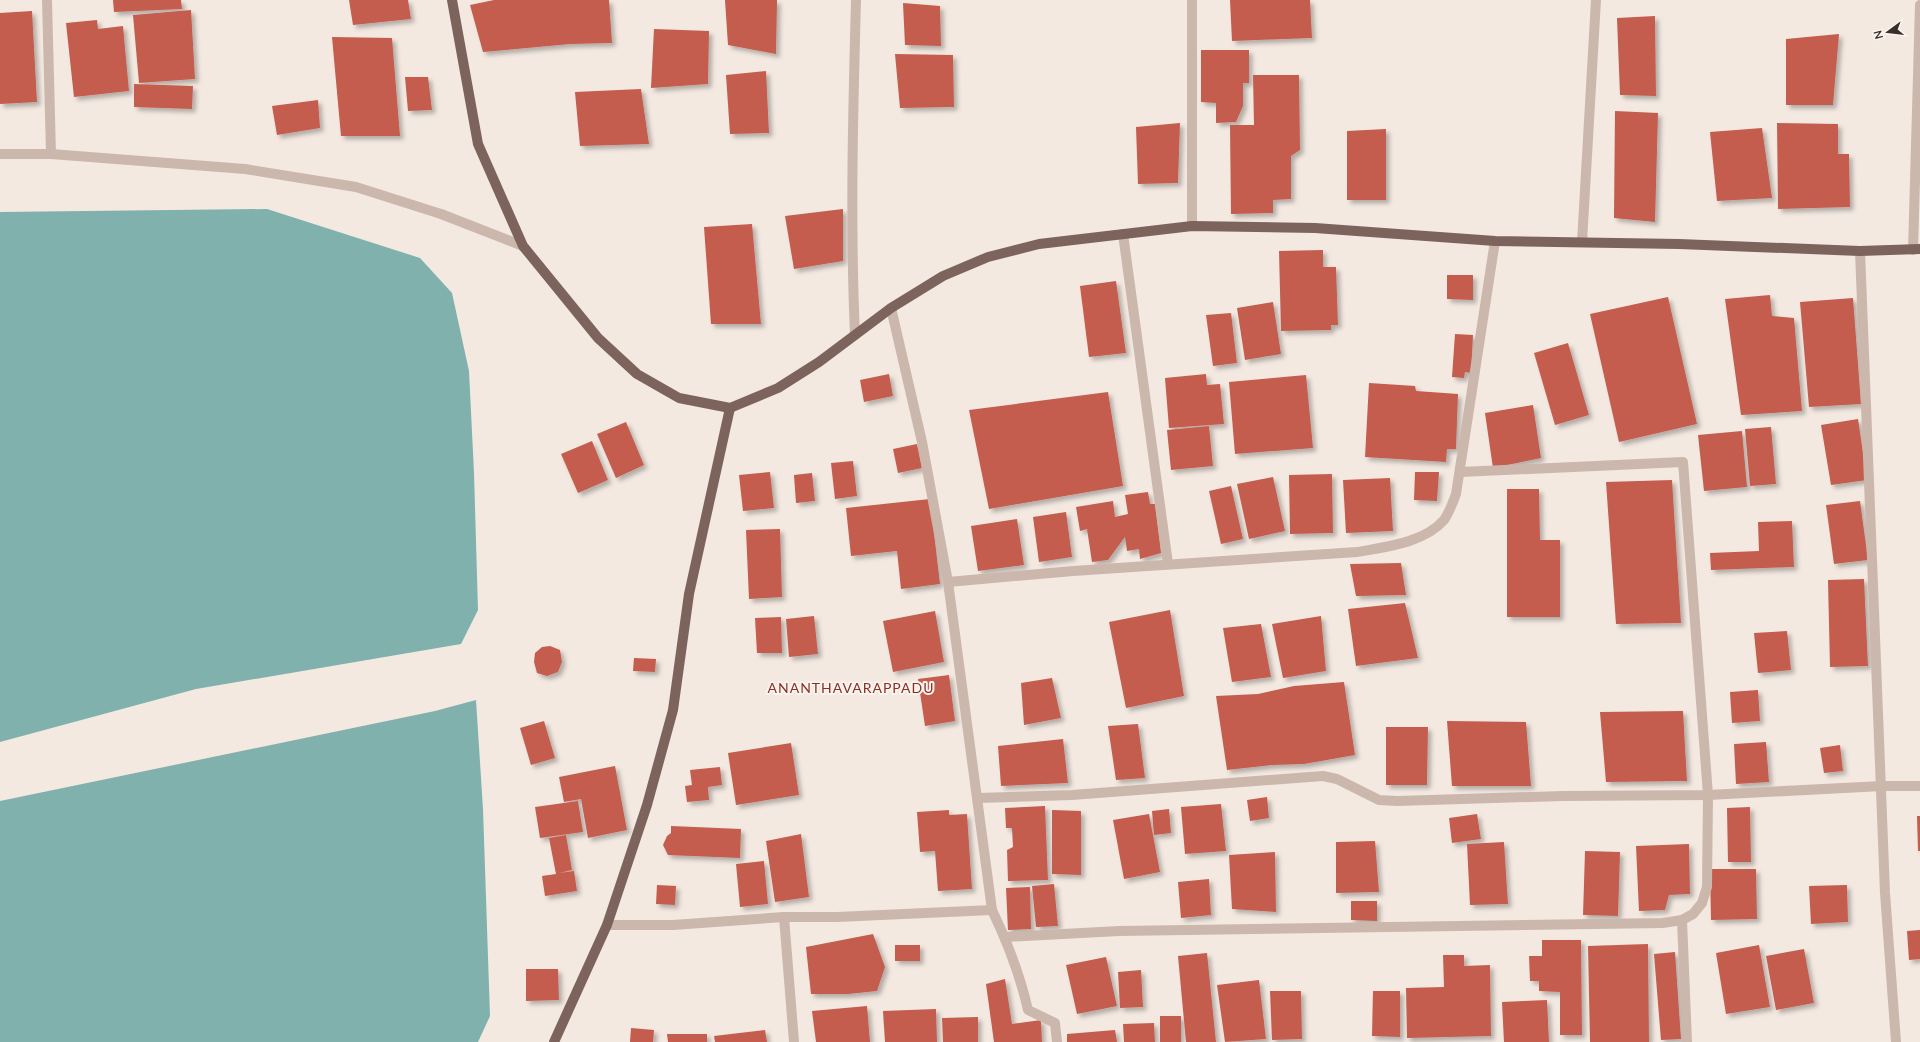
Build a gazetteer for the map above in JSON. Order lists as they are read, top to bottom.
{
  "districts": ["ANANTHAVARAPPADU"],
  "north": "left"
}
